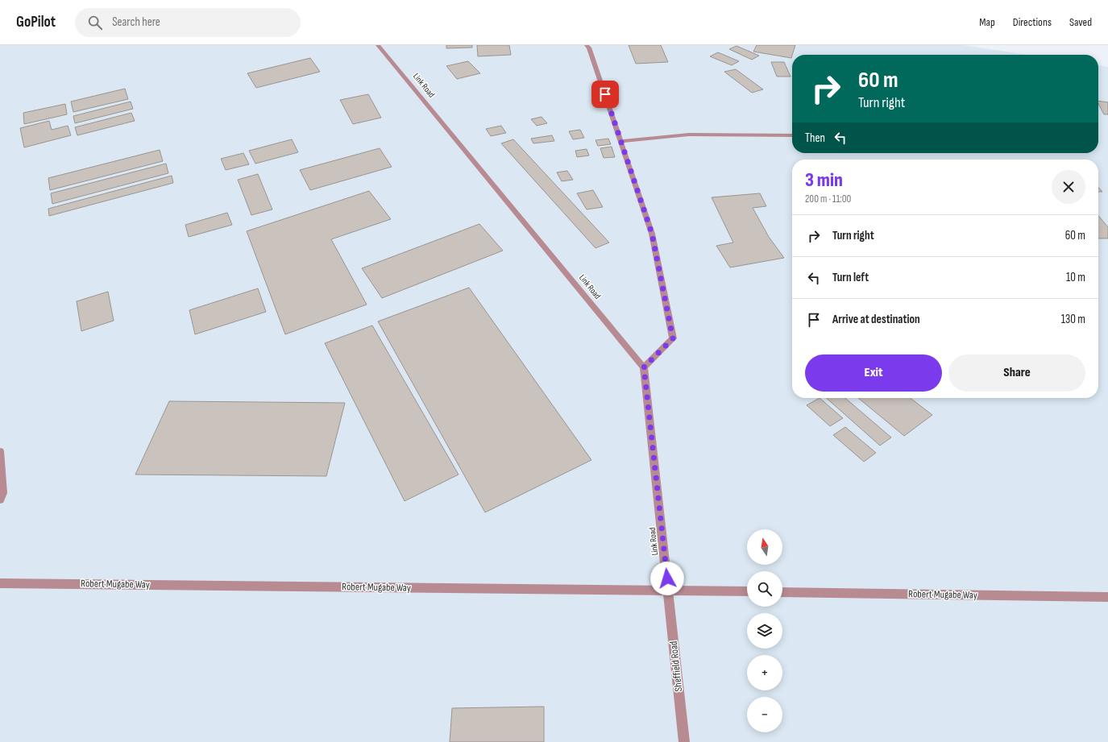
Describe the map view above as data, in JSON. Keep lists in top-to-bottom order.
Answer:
{
  "streets": {
    "street": ["Link Road", "Robert Mugabe Way", "Sheffield Road"]
  },
  "crossings": [
    ["Link Road", "Robert Mugabe Way"],
    ["Link Road", "Sheffield Road"],
    ["Robert Mugabe Way", "Sheffield Road"]
  ],
  "north": "top",
  "page": {
    "header": "GoPilot",
    "search": "Search here",
    "nav": ["Map", "Directions", "Saved"],
    "turn": ["60 m", "Turn right"],
    "then": "Then",
    "heading": ["3 min", "200 m · 11:00"],
    "list": [
      {
        "name": "Turn right",
        "value": "60 m"
      },
      {
        "name": "Turn left",
        "value": "10 m"
      },
      {
        "name": "Arrive at destination",
        "value": "130 m"
      }
    ],
    "buttons": ["Exit", "Share"],
    "map_buttons": ["+", "−"]
  }
}
